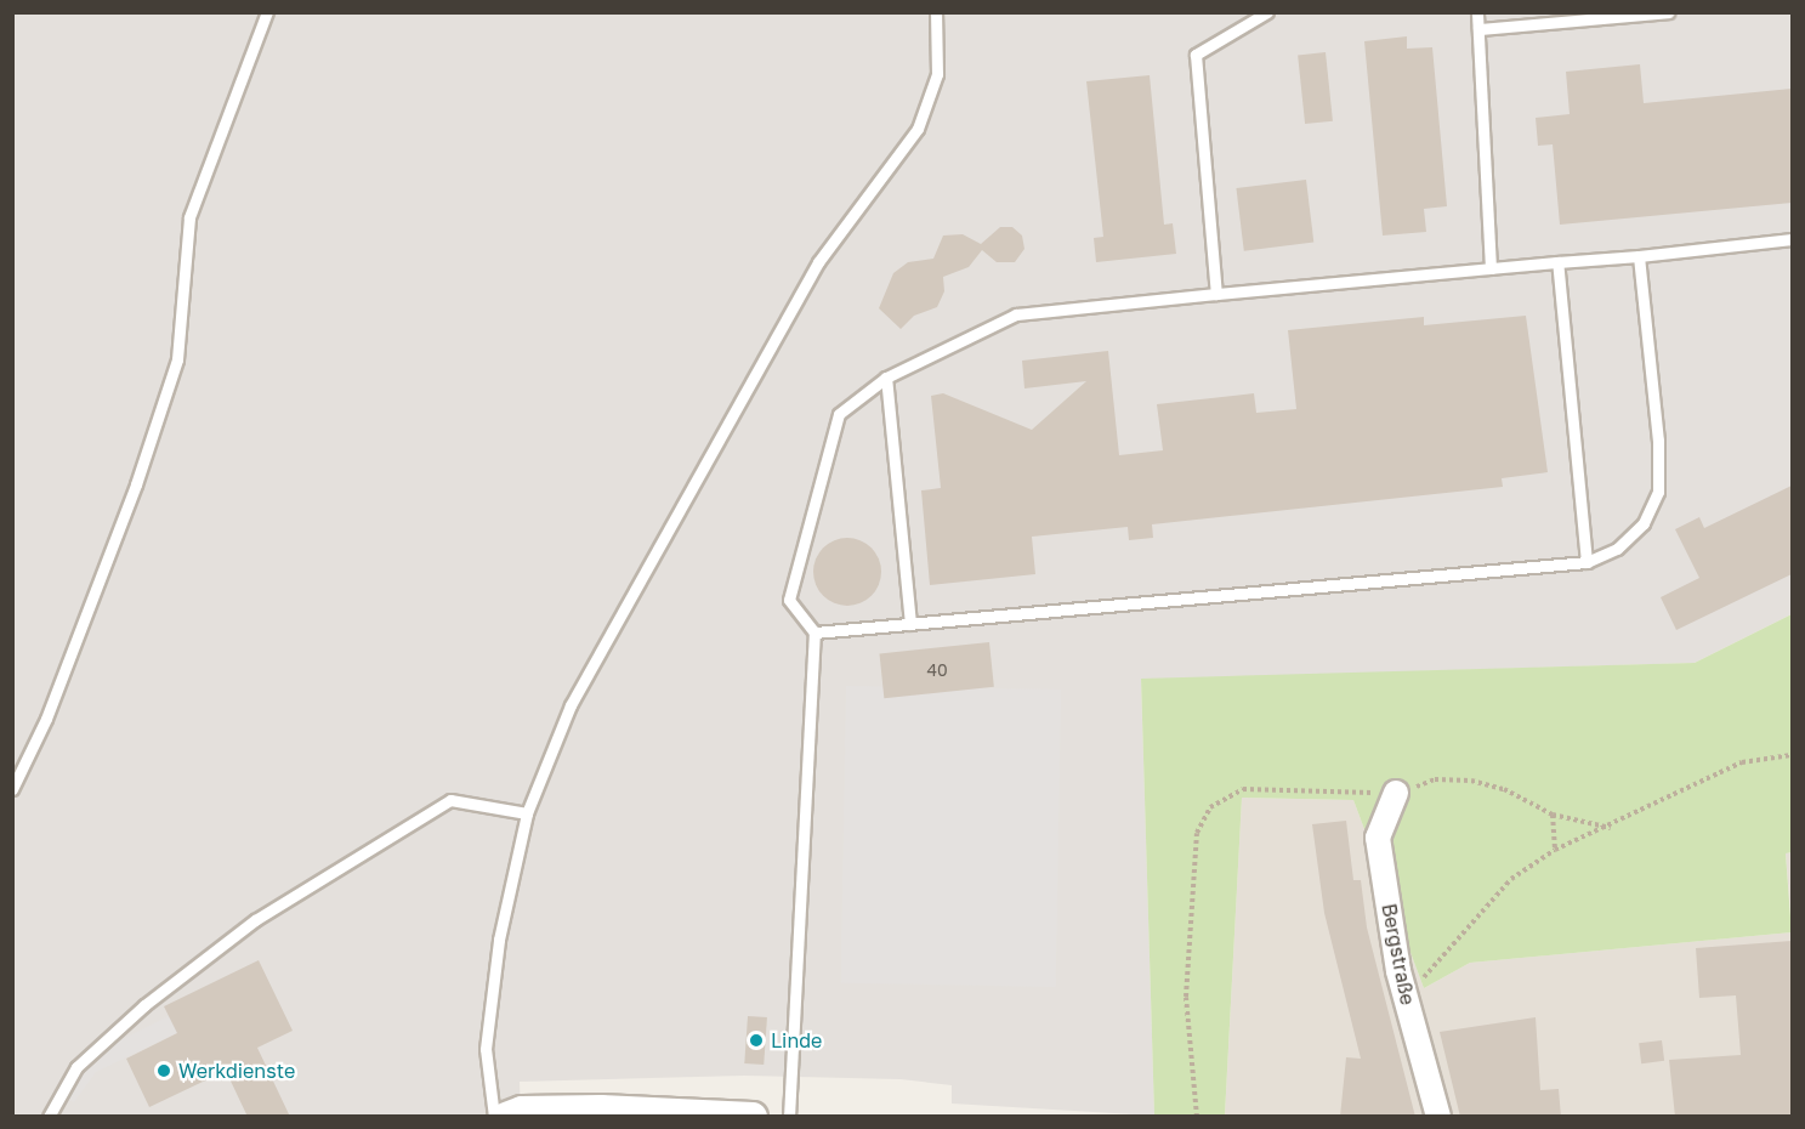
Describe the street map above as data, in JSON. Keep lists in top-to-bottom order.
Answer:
{
  "streets": {
    "street": ["Bergstraße"]
  },
  "places": ["Linde", "Werkdienste"],
  "house_numbers": ["40"]
}
